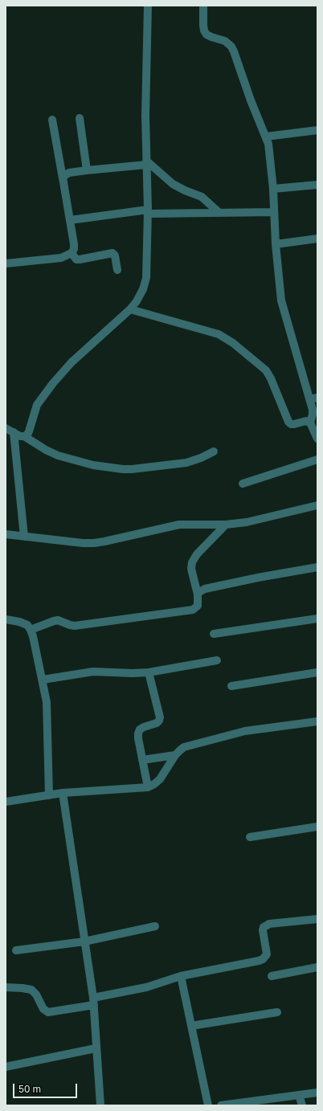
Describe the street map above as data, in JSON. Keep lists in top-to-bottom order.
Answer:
{
  "scale_bar": "50 m"
}
